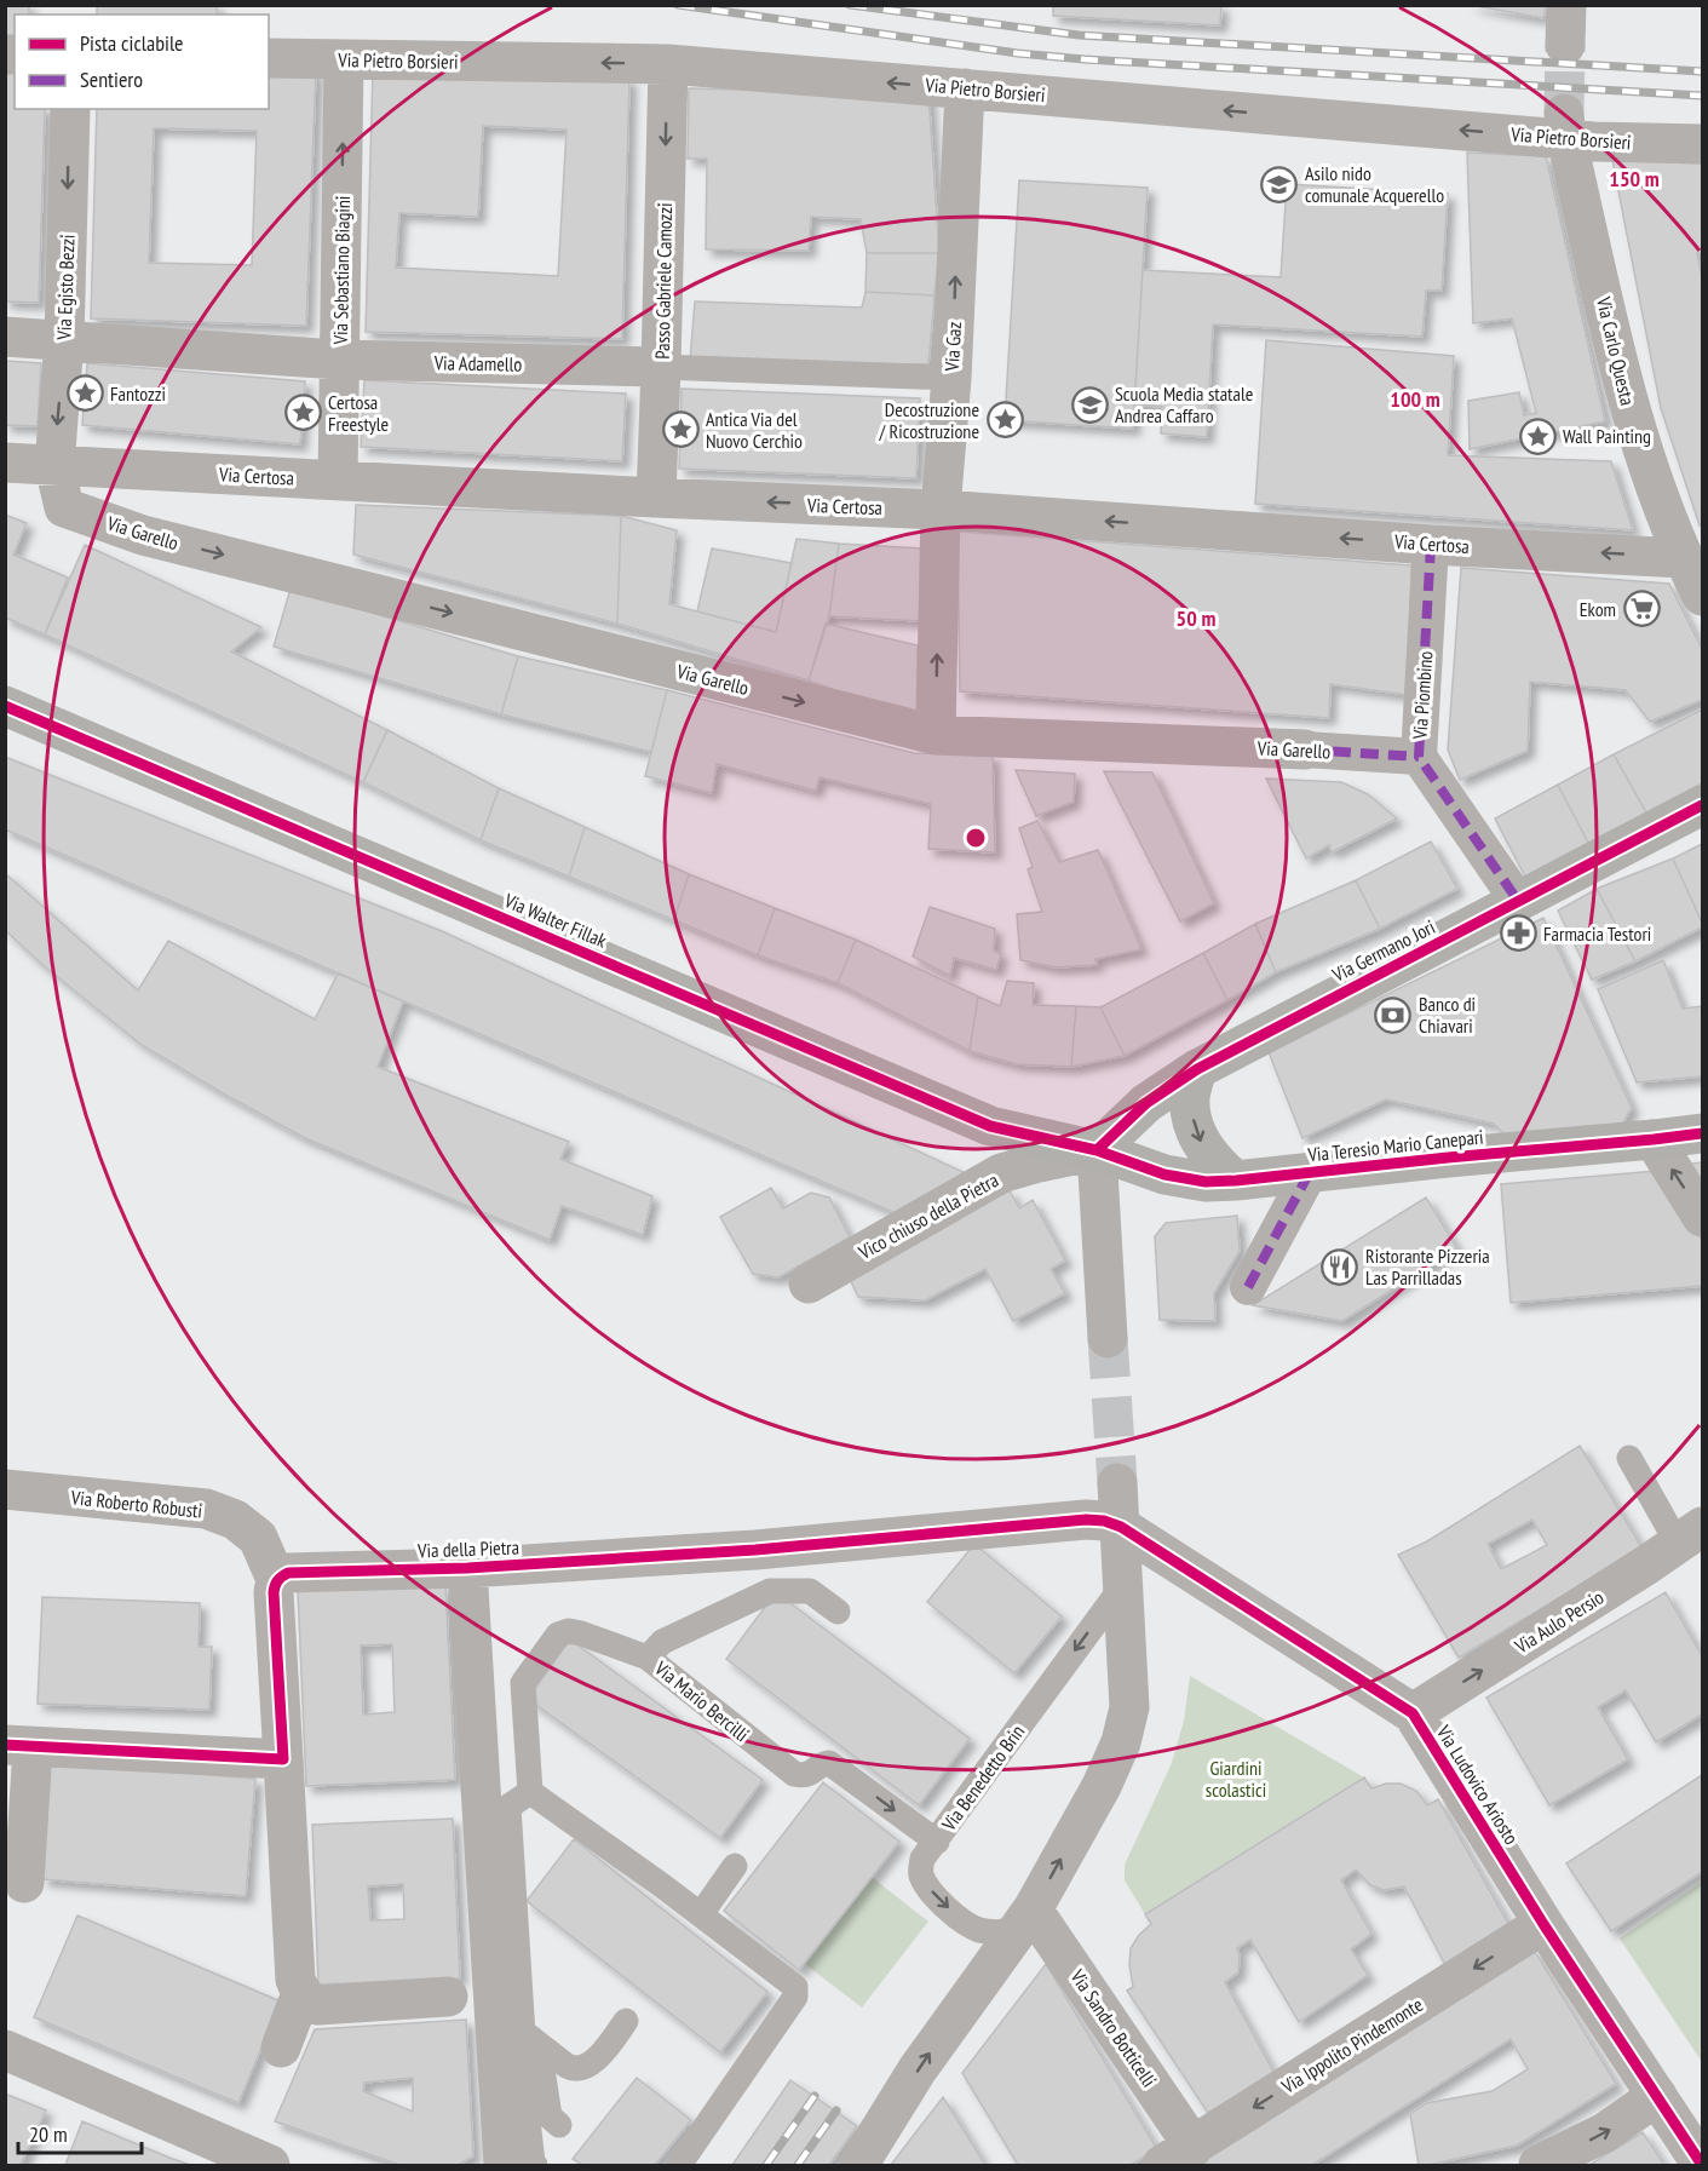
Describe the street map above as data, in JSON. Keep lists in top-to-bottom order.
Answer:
{
  "streets": {
    "main road": ["Via Walter Fillak", "Via Germano Jori", "Via Teresio Mario Canepari"],
    "street": [
      "Via Pietro Borsieri",
      "Via Sebastiano Biagini",
      "Passo Gabriele Camozzi",
      "Via Egisto Bezzi",
      "Via Gaz",
      "Via Carlo Questa",
      "Via Adamello",
      "Via Certosa",
      "Via Garello",
      "Via Piombino",
      "Vico chiuso della Pietra",
      "Via Roberto Robusti",
      "Via della Pietra",
      "Via Aulo Persio",
      "Via Ludovico Ariosto",
      "Via Sandro Botticelli",
      "Via Ippolito Pindemonte"
    ],
    "lane": ["Via Mario Bercilli", "Via Benedetto Brin"]
  },
  "crossings": [
    ["Via Pietro Borsieri", "Via Sebastiano Biagini"],
    ["Via Pietro Borsieri", "Passo Gabriele Camozzi"],
    ["Via Pietro Borsieri", "Via Gaz"],
    ["Via Pietro Borsieri", "Via Carlo Questa"],
    ["Via Sebastiano Biagini", "Via Adamello"],
    ["Via Sebastiano Biagini", "Via Certosa"],
    ["Passo Gabriele Camozzi", "Via Adamello"],
    ["Passo Gabriele Camozzi", "Via Certosa"],
    ["Via Egisto Bezzi", "Via Adamello"],
    ["Via Egisto Bezzi", "Via Certosa"],
    ["Via Egisto Bezzi", "Via Garello"],
    ["Via Gaz", "Via Adamello"],
    ["Via Gaz", "Via Certosa"],
    ["Via Gaz", "Via Garello"],
    ["Via Carlo Questa", "Via Certosa"],
    ["Via Certosa", "Via Garello"],
    ["Via Certosa", "Via Piombino"],
    ["Via Garello", "Via Piombino"],
    ["Via Piombino", "Via Germano Jori"],
    ["Via Walter Fillak", "Via Germano Jori"],
    ["Via Walter Fillak", "Via Teresio Mario Canepari"],
    ["Via Walter Fillak", "Vico chiuso della Pietra"],
    ["Via Germano Jori", "Via Teresio Mario Canepari"],
    ["Via Germano Jori", "Vico chiuso della Pietra"],
    ["Via Teresio Mario Canepari", "Vico chiuso della Pietra"],
    ["Via Roberto Robusti", "Via della Pietra"],
    ["Via della Pietra", "Via Ludovico Ariosto"],
    ["Via Aulo Persio", "Via Ludovico Ariosto"],
    ["Via Mario Bercilli", "Via Benedetto Brin"],
    ["Via Benedetto Brin", "Via Sandro Botticelli"],
    ["Via Ludovico Ariosto", "Via Ippolito Pindemonte"],
    ["Via Sandro Botticelli", "Via Ippolito Pindemonte"]
  ],
  "one_way": [
    "Via Pietro Borsieri",
    "Via Sebastiano Biagini",
    "Passo Gabriele Camozzi",
    "Via Egisto Bezzi",
    "Via Gaz",
    "Via Certosa",
    "Via Garello",
    "Via Aulo Persio"
  ],
  "parks": ["Giardini scolastici"],
  "places": {
    "school or university": ["Asilo nido comunale Acquerello", "Scuola Media statale Andrea Caffaro"],
    "place": [
      "Fantozzi",
      "Certosa Freestyle",
      "Decostruzione / Ricostruzione",
      "Antica Via del Nuovo Cerchio",
      "Wall Painting"
    ],
    "supermarket": ["Ekom"],
    "pharmacy": ["Farmacia Testori"],
    "bank": ["Banco di Chiavari"],
    "restaurant": ["Ristorante Pizzeria Las Parrilladas"]
  },
  "legend": ["Pista ciclabile", "Sentiero"],
  "scale_bar": "20 m",
  "rings": ["150 m", "100 m", "50 m"]
}
